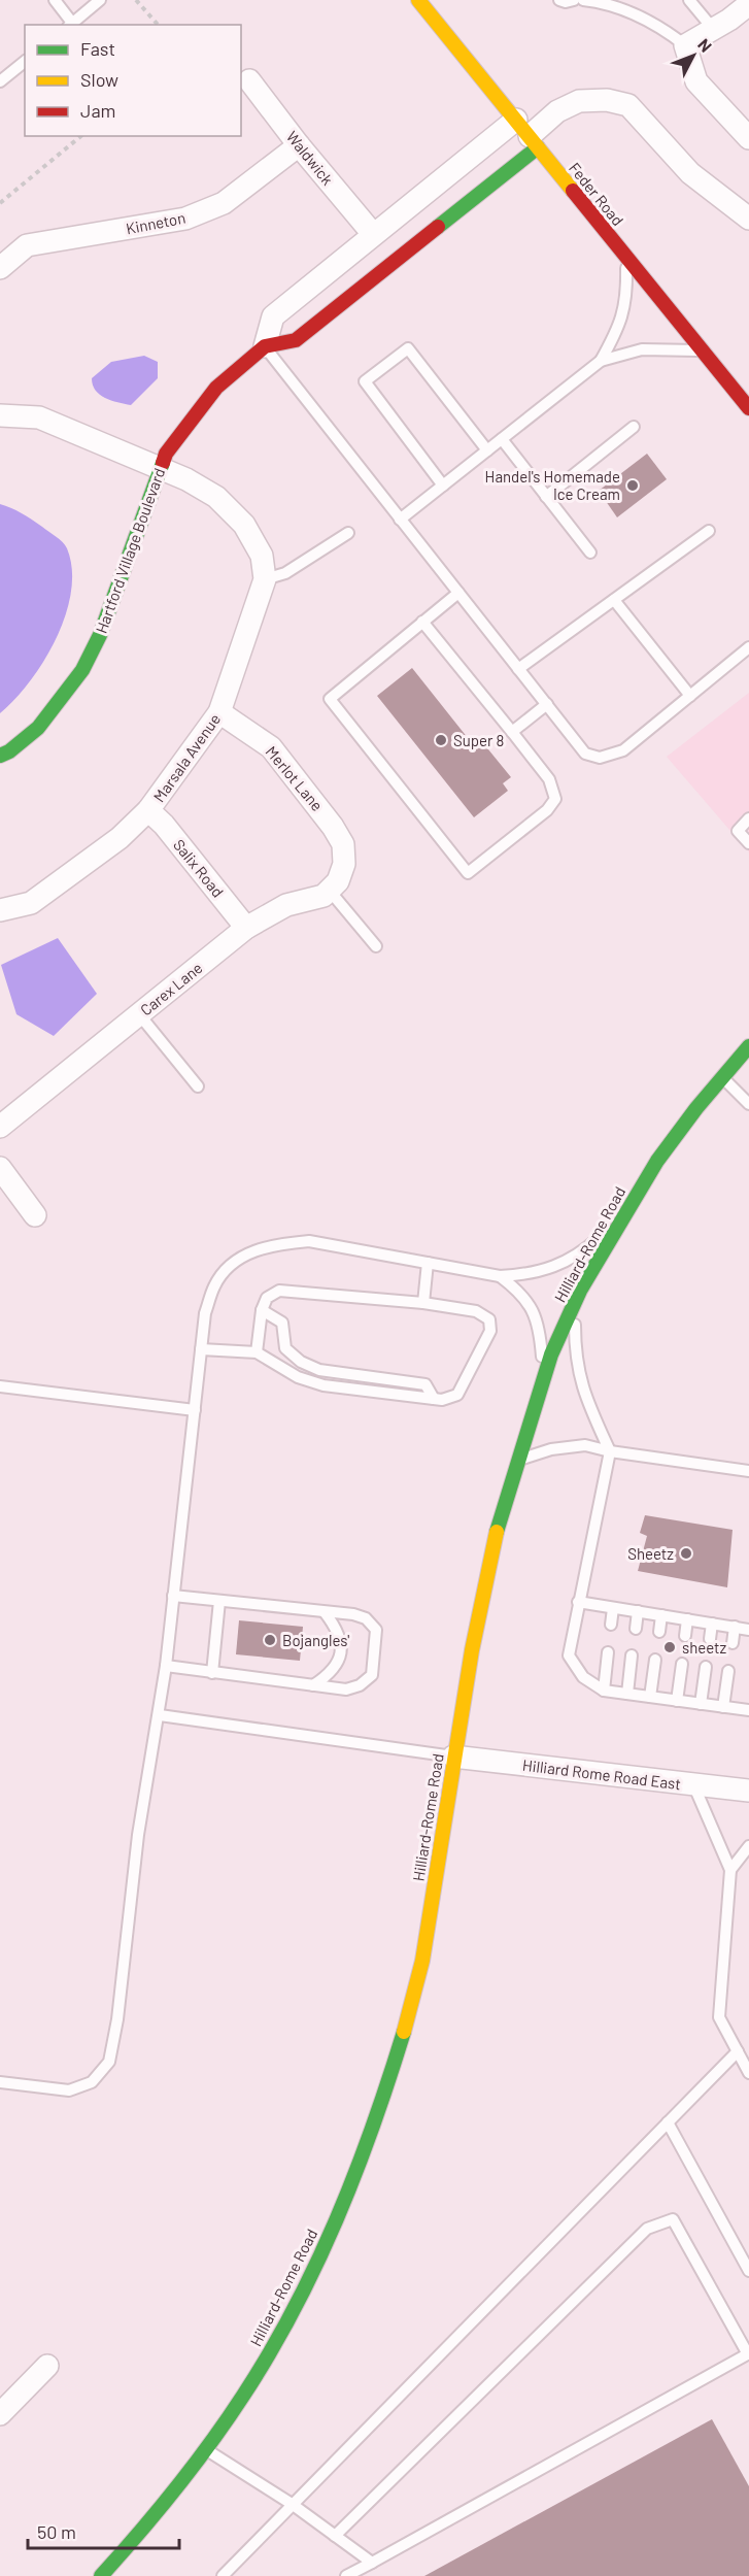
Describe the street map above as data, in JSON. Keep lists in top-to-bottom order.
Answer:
{
  "streets": {
    "main road": ["Feder Road", "Hartford Village Boulevard", "Hilliard-Rome Road"],
    "street": [
      "Waldwick",
      "Kinneton",
      "Marsala Avenue",
      "Merlot Lane",
      "Salix Road",
      "Carex Lane",
      "Hilliard Rome Road East"
    ]
  },
  "crossings": [
    ["Waldwick", "Kinneton"],
    ["Feder Road", "Hartford Village Boulevard"],
    ["Marsala Avenue", "Merlot Lane"],
    ["Marsala Avenue", "Salix Road"],
    ["Merlot Lane", "Carex Lane"],
    ["Salix Road", "Carex Lane"],
    ["Hilliard-Rome Road", "Hilliard Rome Road East"]
  ],
  "places": [
    "Handel's Homemade Ice Cream",
    "Super 8",
    "Sheetz",
    "Bojangles'",
    "sheetz"
  ],
  "legend": ["Fast", "Slow", "Jam"],
  "scale_bar": "50 m",
  "north": "top right"
}
